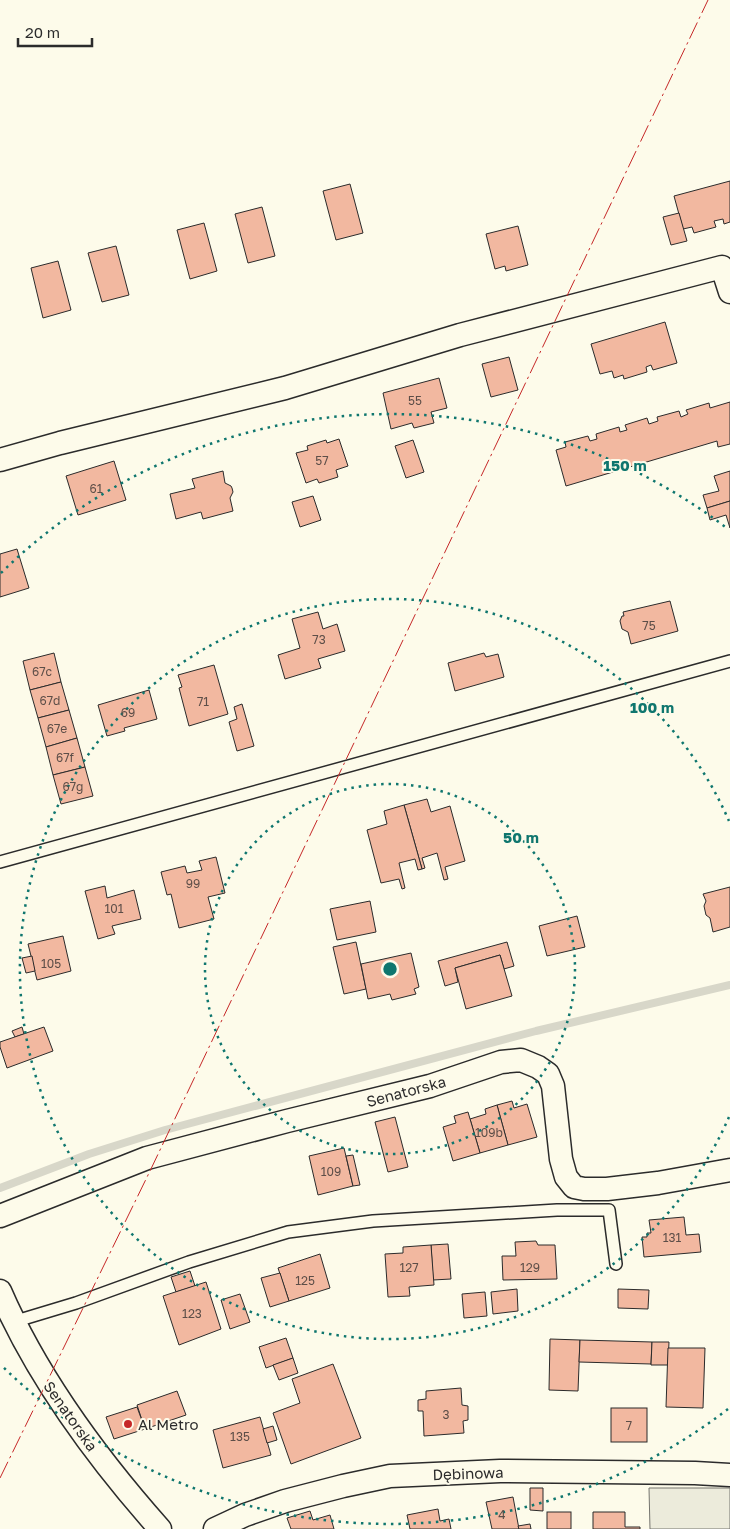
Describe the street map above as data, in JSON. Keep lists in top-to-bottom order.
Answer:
{
  "streets": {
    "street": ["Senatorska", "Dębinowa"]
  },
  "places": ["Al Metro"],
  "house_numbers": [
    "55",
    "57",
    "61",
    "75",
    "73",
    "67c",
    "67d",
    "71",
    "69",
    "67e",
    "67f",
    "67g",
    "99",
    "101",
    "105",
    "109b",
    "109",
    "131",
    "127",
    "129",
    "125",
    "123",
    "3",
    "7",
    "135",
    "4"
  ],
  "scale_bar": "20 m",
  "rings": ["150 m", "100 m", "50 m"]
}
